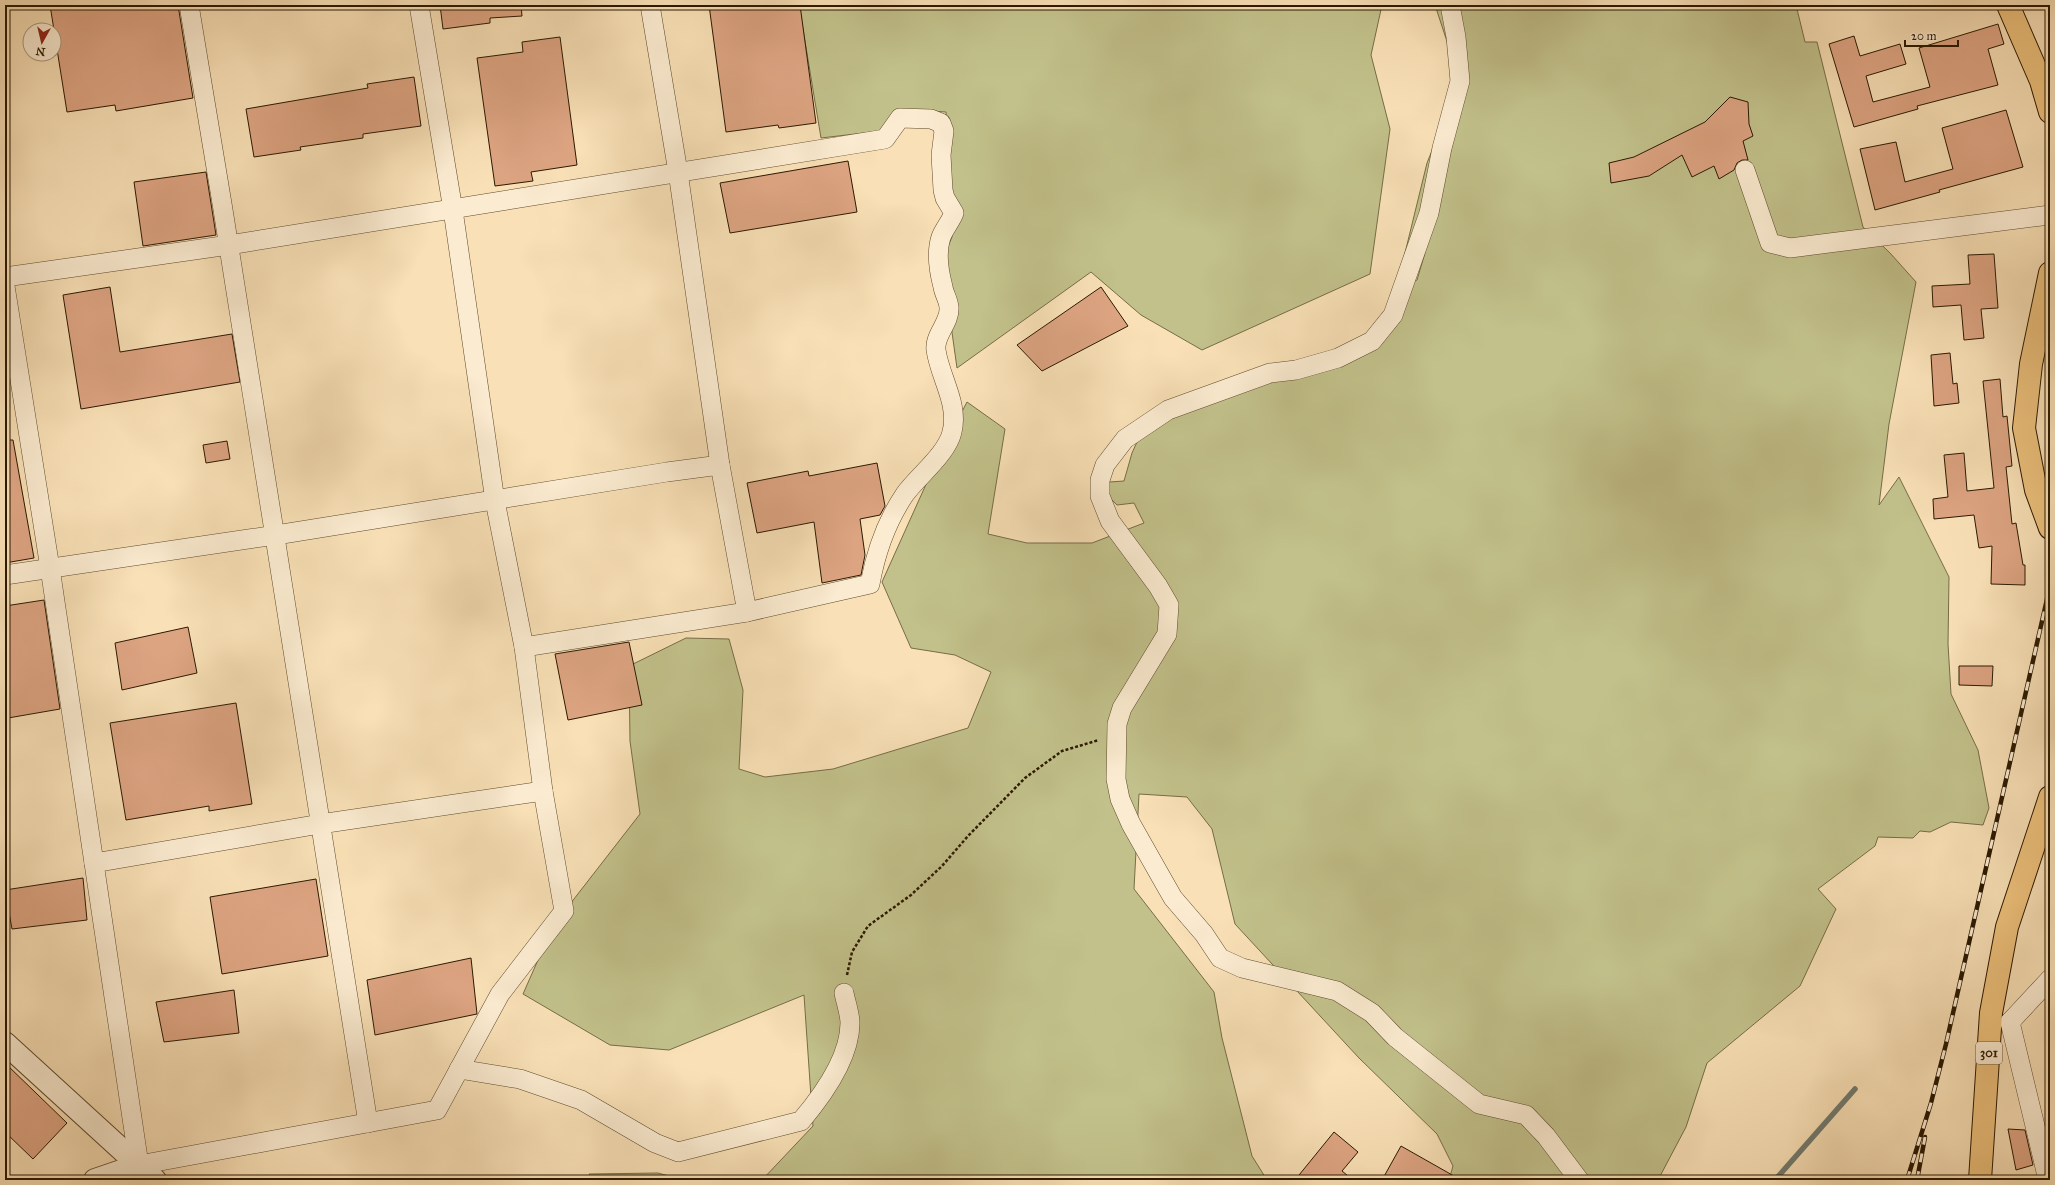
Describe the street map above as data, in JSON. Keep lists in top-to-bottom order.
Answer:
{
  "streets": {
    "highway": ["301"]
  },
  "scale_bar": "20 m",
  "north": "bottom"
}
